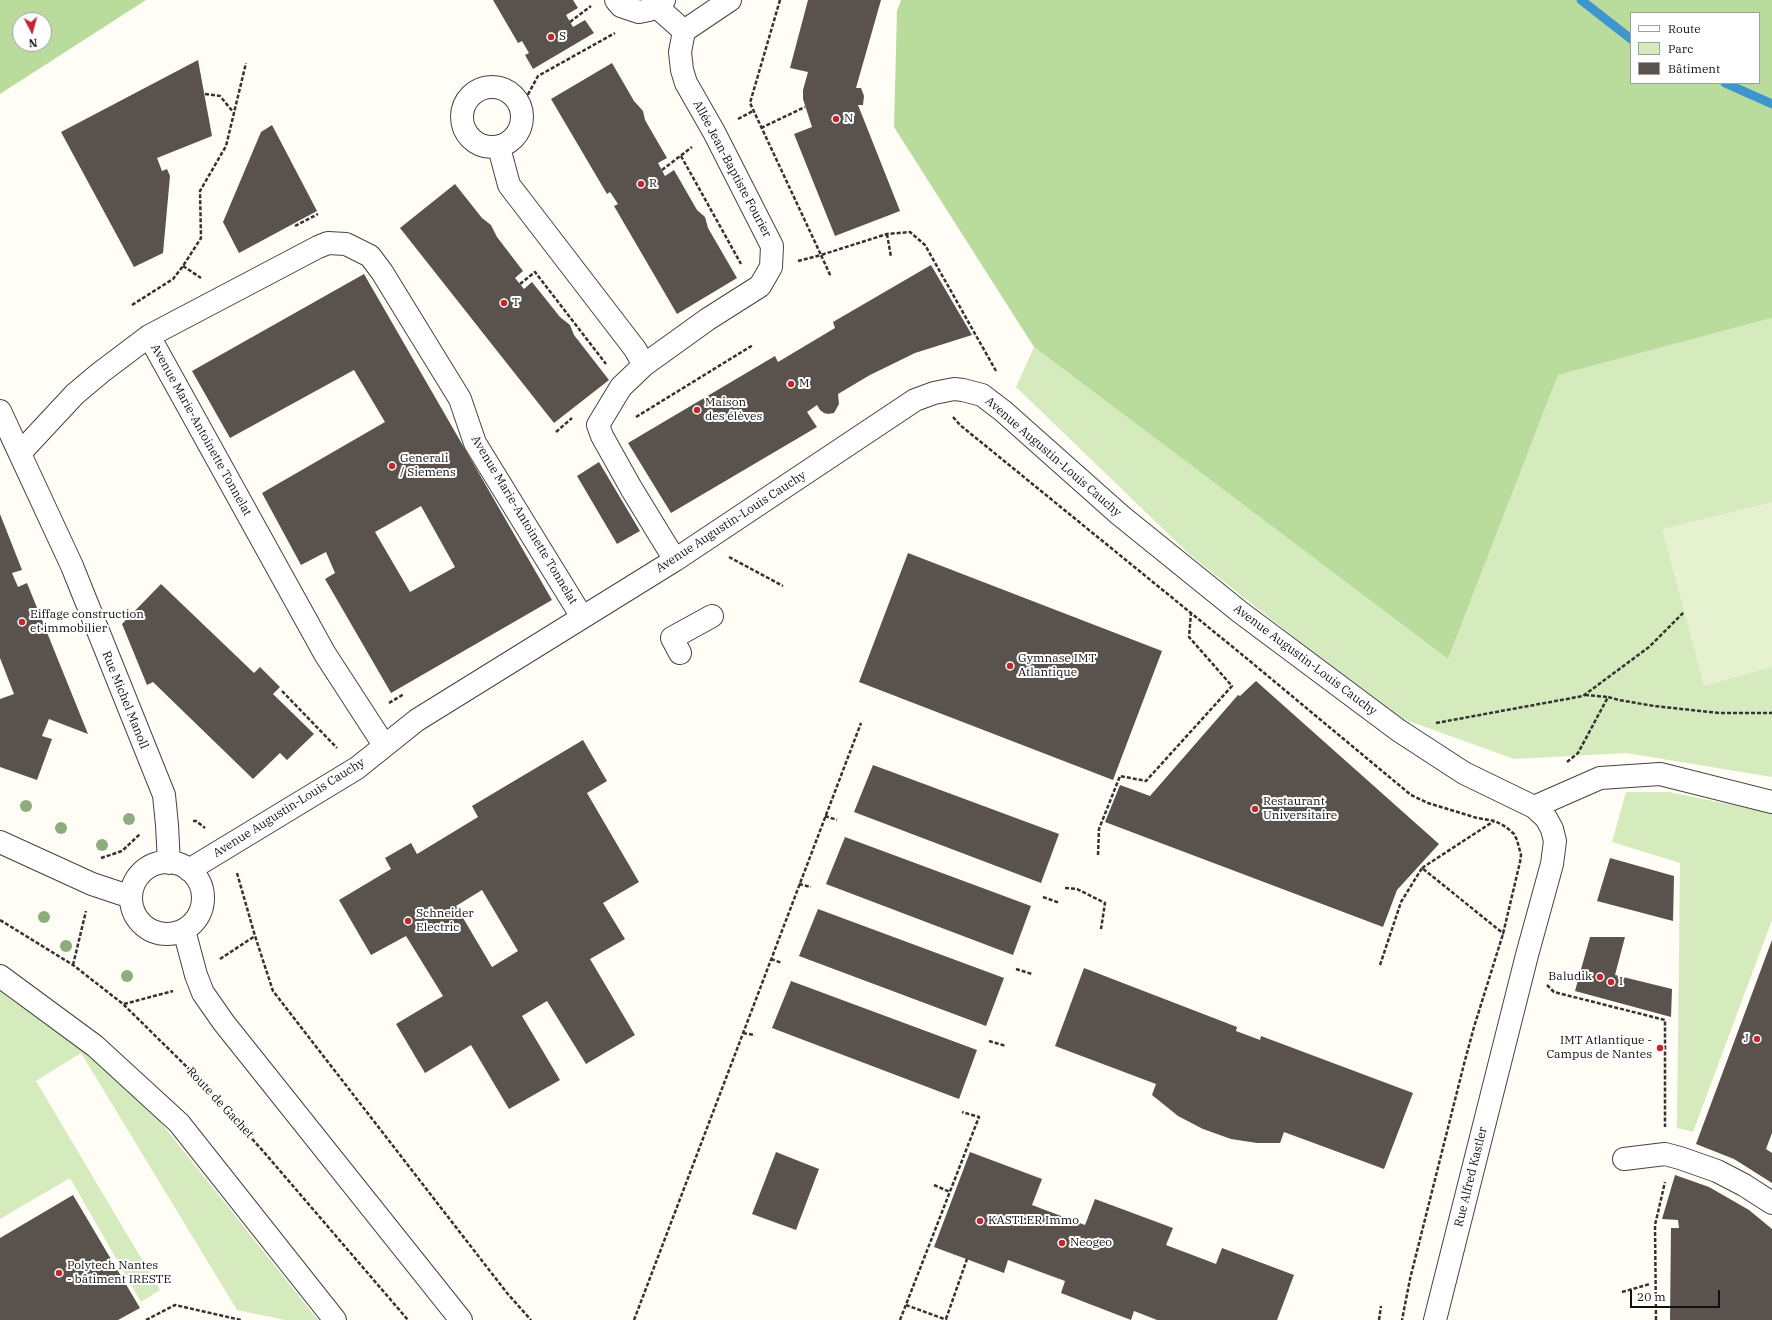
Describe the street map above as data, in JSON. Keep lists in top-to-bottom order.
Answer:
{
  "streets": {
    "street": [
      "Allée Jean-Baptiste Fourier",
      "Avenue Marie-Antoinette Tonnelat",
      "Avenue Augustin-Louis Cauchy",
      "Rue Michel Manoll",
      "Rue Alfred Kastler"
    ],
    "path": ["Route de Gachet"]
  },
  "crossings": [
    ["Allée Jean-Baptiste Fourier", "Avenue Augustin-Louis Cauchy"],
    ["Avenue Marie-Antoinette Tonnelat", "Avenue Augustin-Louis Cauchy"],
    ["Avenue Augustin-Louis Cauchy", "Rue Michel Manoll"],
    ["Avenue Augustin-Louis Cauchy", "Rue Alfred Kastler"]
  ],
  "places": [
    "S",
    "N",
    "R",
    "T",
    "M",
    "Maison des élèves",
    "Generali / Siemens",
    "Eiffage construction et immobilier",
    "Gymnase IMT Atlantique",
    "Restaurant Universitaire",
    "Schneider Electric",
    "Baludik",
    "I",
    "J",
    "IMT Atlantique - Campus de Nantes",
    "KASTLER Immo",
    "Neogeo",
    "Polytech Nantes - bâtiment IRESTE"
  ],
  "legend": ["Route", "Parc", "Bâtiment"],
  "scale_bar": "20 m",
  "north": "bottom"
}
